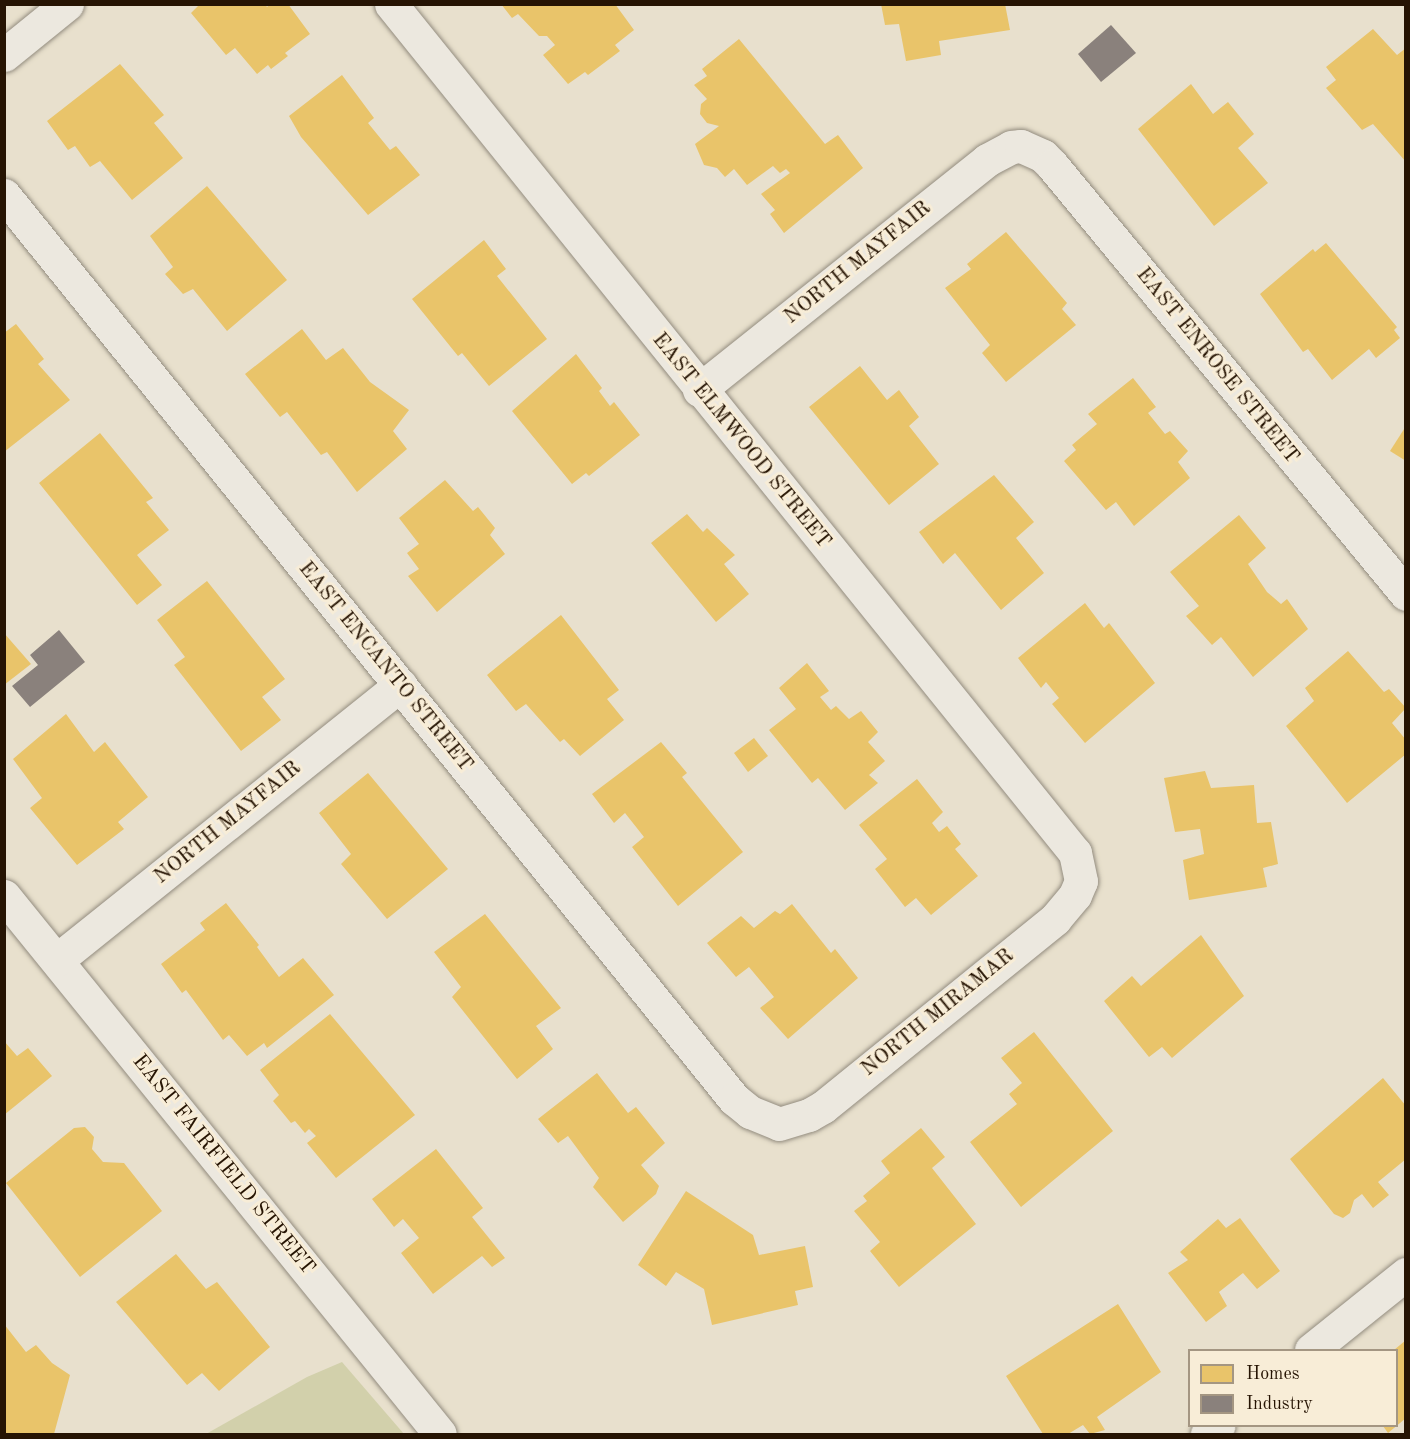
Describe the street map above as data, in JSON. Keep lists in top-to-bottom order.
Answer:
{
  "streets": {
    "street": [
      "NORTH MAYFAIR",
      "EAST ENROSE STREET",
      "EAST ELMWOOD STREET",
      "EAST ENCANTO STREET",
      "NORTH MIRAMAR",
      "EAST FAIRFIELD STREET"
    ]
  },
  "crossings": [
    ["NORTH MAYFAIR", "EAST ENROSE STREET"],
    ["NORTH MAYFAIR", "EAST ELMWOOD STREET"],
    ["NORTH MAYFAIR", "EAST ENCANTO STREET"],
    ["NORTH MAYFAIR", "EAST FAIRFIELD STREET"],
    ["EAST ELMWOOD STREET", "NORTH MIRAMAR"],
    ["EAST ENCANTO STREET", "NORTH MIRAMAR"]
  ],
  "legend": ["Homes", "Industry"]
}
